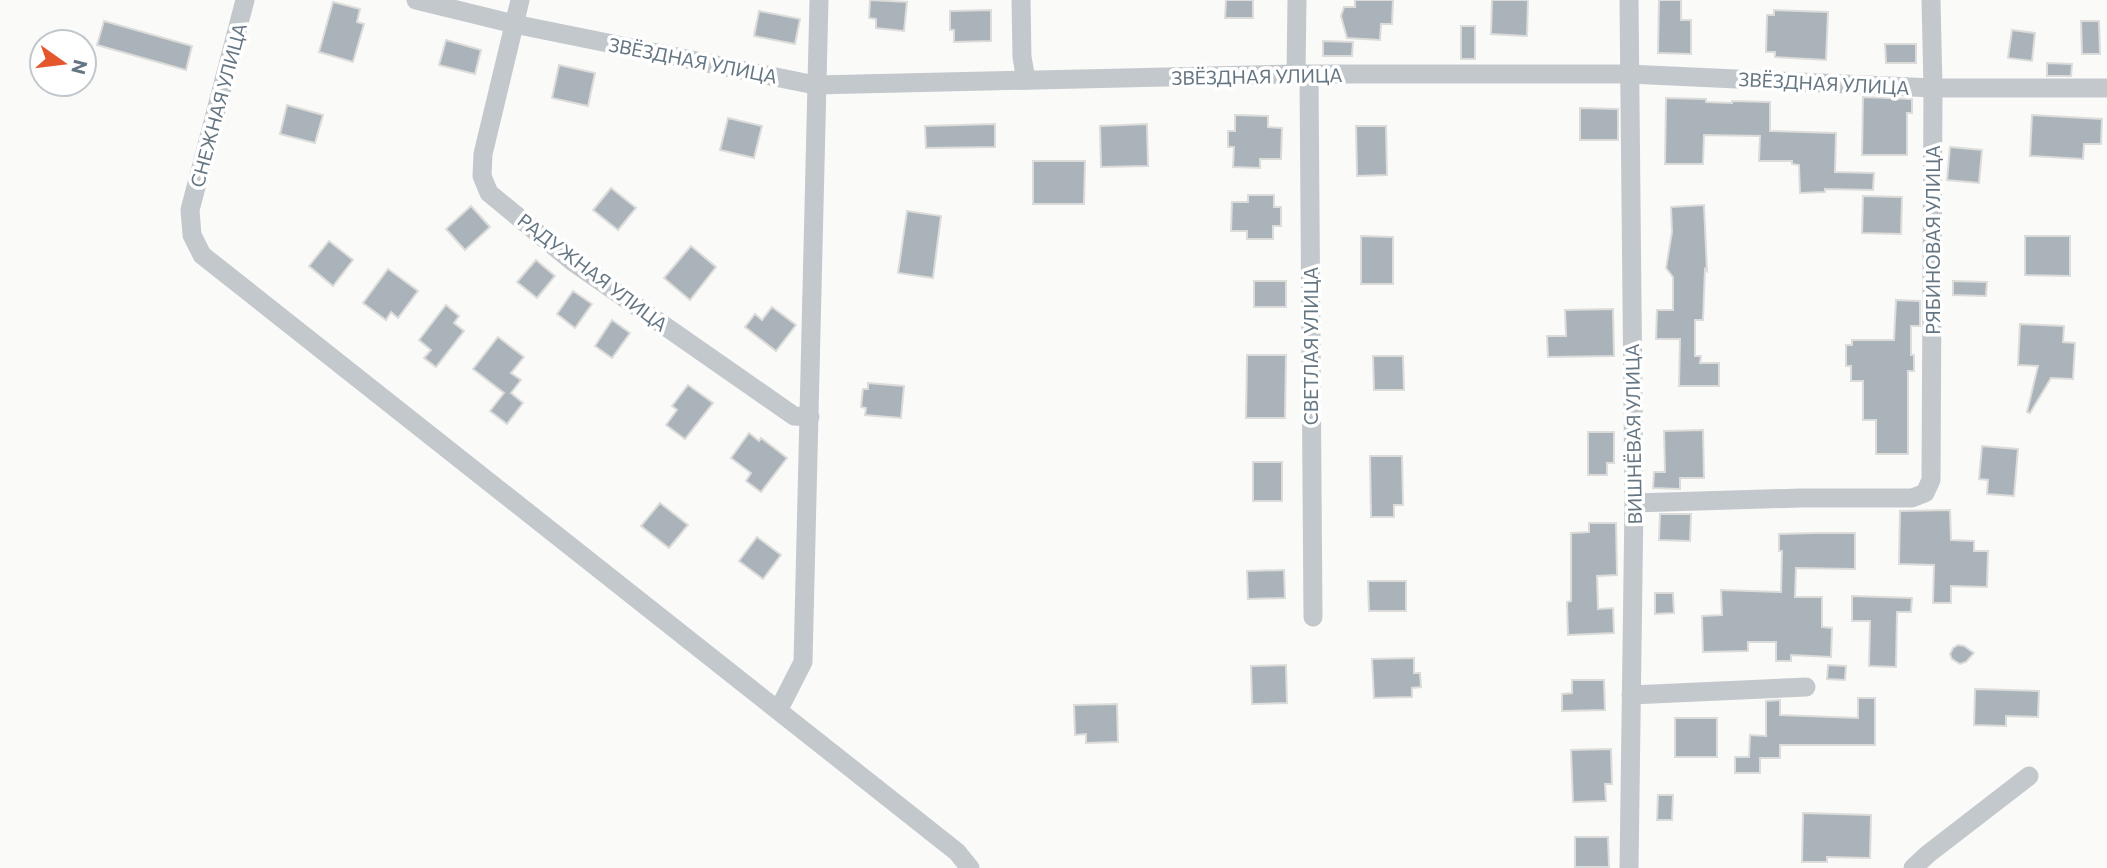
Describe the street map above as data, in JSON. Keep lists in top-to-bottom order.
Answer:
{
  "streets": {
    "street": [
      "ЗВЁЗДНАЯ УЛИЦА",
      "СНЕЖНАЯ УЛИЦА",
      "РЯБИНОВАЯ УЛИЦА",
      "РАДУЖНАЯ УЛИЦА",
      "СВЕТЛАЯ УЛИЦА",
      "ВИШНЁВАЯ УЛИЦА"
    ]
  },
  "crossings": [
    ["ЗВЁЗДНАЯ УЛИЦА", "РЯБИНОВАЯ УЛИЦА"],
    ["ЗВЁЗДНАЯ УЛИЦА", "РАДУЖНАЯ УЛИЦА"],
    ["ЗВЁЗДНАЯ УЛИЦА", "СВЕТЛАЯ УЛИЦА"],
    ["ЗВЁЗДНАЯ УЛИЦА", "ВИШНЁВАЯ УЛИЦА"],
    ["РЯБИНОВАЯ УЛИЦА", "ВИШНЁВАЯ УЛИЦА"]
  ],
  "north": "right"
}
